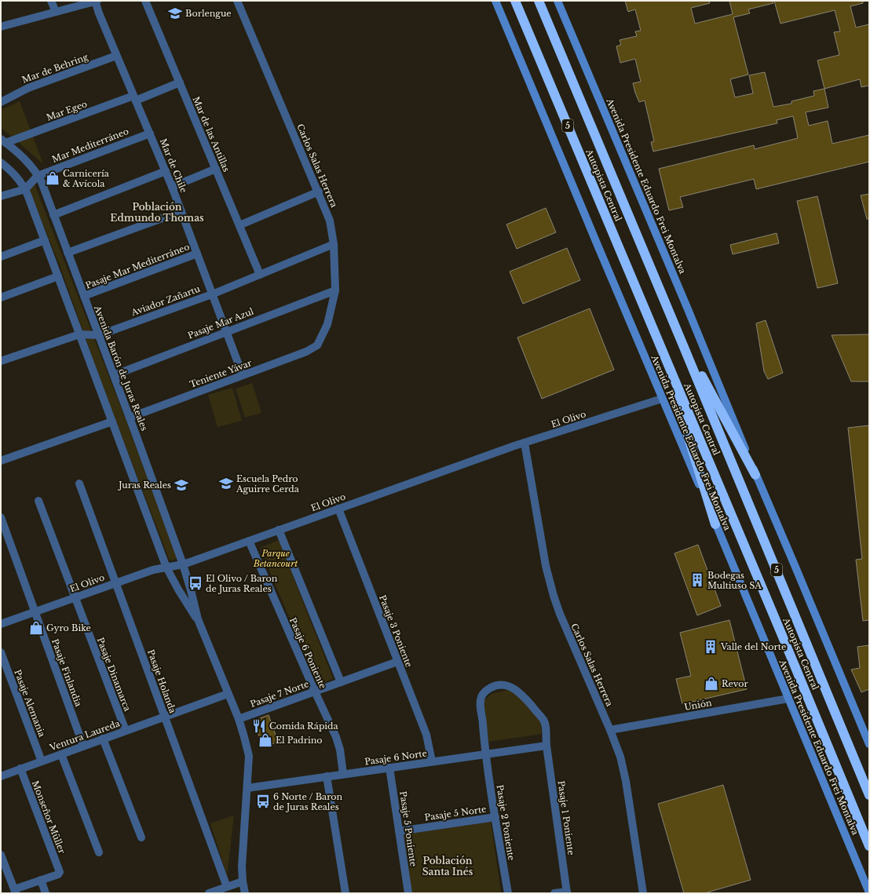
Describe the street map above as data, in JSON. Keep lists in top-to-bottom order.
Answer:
{
  "streets": {
    "highway": ["5", "Autopista Central"],
    "main road": ["Avenida Presidente Eduardo Frei Montalva"],
    "street": [
      "Mar de Behring",
      "Mar Egeo",
      "Mar de las Antillas",
      "Mar Mediterráneo",
      "Mar de Chile",
      "Carlos Salas Herrera",
      "Pasaje Mar Mediterráneo",
      "Aviador Zañartu",
      "Pasaje Mar Azul",
      "Avenida Barón de Juras Reales",
      "Teniente Yávar",
      "El Olivo",
      "Pasaje 3 Poniente",
      "Pasaje 6 Poniente",
      "Pasaje Finlandia",
      "Pasaje Dinamarca",
      "Pasaje Holanda",
      "Pasaje 7 Norte",
      "Pasaje Alemania",
      "Unión",
      "Ventura Laureda",
      "Pasaje 6 Norte",
      "Pasaje 5 Norte",
      "Monseñor Müller",
      "Pasaje 1 Poniente",
      "Pasaje 2 Poniente",
      "Pasaje 5 Poniente"
    ]
  },
  "crossings": [
    ["Mar de Behring", "Mar de Chile"],
    ["Mar Egeo", "Mar de las Antillas"],
    ["Mar Egeo", "Mar de Chile"],
    ["Mar Egeo", "Avenida Barón de Juras Reales"],
    ["Mar de las Antillas", "Aviador Zañartu"],
    ["Mar Mediterráneo", "Mar de Chile"],
    ["Mar Mediterráneo", "Avenida Barón de Juras Reales"],
    ["Mar de Chile", "Pasaje Mar Mediterráneo"],
    ["Mar de Chile", "Aviador Zañartu"],
    ["Mar de Chile", "Pasaje Mar Azul"],
    ["Mar de Chile", "Teniente Yávar"],
    ["Carlos Salas Herrera", "Aviador Zañartu"],
    ["Carlos Salas Herrera", "Pasaje Mar Azul"],
    ["Carlos Salas Herrera", "Teniente Yávar"],
    ["Carlos Salas Herrera", "El Olivo"],
    ["Carlos Salas Herrera", "Unión"],
    ["Avenida Presidente Eduardo Frei Montalva", "El Olivo"],
    ["Avenida Presidente Eduardo Frei Montalva", "Unión"],
    ["Pasaje Mar Mediterráneo", "Avenida Barón de Juras Reales"],
    ["Aviador Zañartu", "Avenida Barón de Juras Reales"],
    ["Pasaje Mar Azul", "Avenida Barón de Juras Reales"],
    ["Avenida Barón de Juras Reales", "Teniente Yávar"],
    ["Avenida Barón de Juras Reales", "El Olivo"],
    ["Avenida Barón de Juras Reales", "Pasaje 7 Norte"],
    ["Avenida Barón de Juras Reales", "Ventura Laureda"],
    ["Avenida Barón de Juras Reales", "Pasaje 6 Norte"],
    ["El Olivo", "Pasaje 3 Poniente"],
    ["El Olivo", "Pasaje 6 Poniente"],
    ["El Olivo", "Pasaje Finlandia"],
    ["El Olivo", "Pasaje Dinamarca"],
    ["El Olivo", "Pasaje Holanda"],
    ["Pasaje 3 Poniente", "Pasaje 7 Norte"],
    ["Pasaje 3 Poniente", "Pasaje 6 Norte"],
    ["Pasaje 6 Poniente", "Pasaje 7 Norte"],
    ["Pasaje 6 Poniente", "Pasaje 6 Norte"],
    ["Pasaje Finlandia", "Ventura Laureda"],
    ["Pasaje Dinamarca", "Ventura Laureda"],
    ["Pasaje Holanda", "Ventura Laureda"],
    ["Pasaje Alemania", "Ventura Laureda"],
    ["Ventura Laureda", "Monseñor Müller"],
    ["Pasaje 6 Norte", "Pasaje 1 Poniente"],
    ["Pasaje 6 Norte", "Pasaje 2 Poniente"],
    ["Pasaje 6 Norte", "Pasaje 5 Poniente"],
    ["Pasaje 5 Norte", "Pasaje 2 Poniente"],
    ["Pasaje 5 Norte", "Pasaje 5 Poniente"],
    ["Pasaje 1 Poniente", "Pasaje 2 Poniente"]
  ],
  "districts": ["Población Edmundo Thomas", "Población Santa Inés"],
  "parks": ["Parque Betancourt"],
  "places": {
    "school or university": ["Borlengue", "Escuela Pedro Aguirre Cerda", "Juras Reales"],
    "shop": [
      "Carnicería & Avícola",
      "Gyro Bike",
      "Revor",
      "El Padrino"
    ],
    "building": ["Bodegas Multiuso SA", "Valle del Norte"],
    "bus stop": ["El Olivo / Baron de Juras Reales", "6 Norte / Baron de Juras Reales"],
    "restaurant": ["Comida Rápida"]
  }
}
